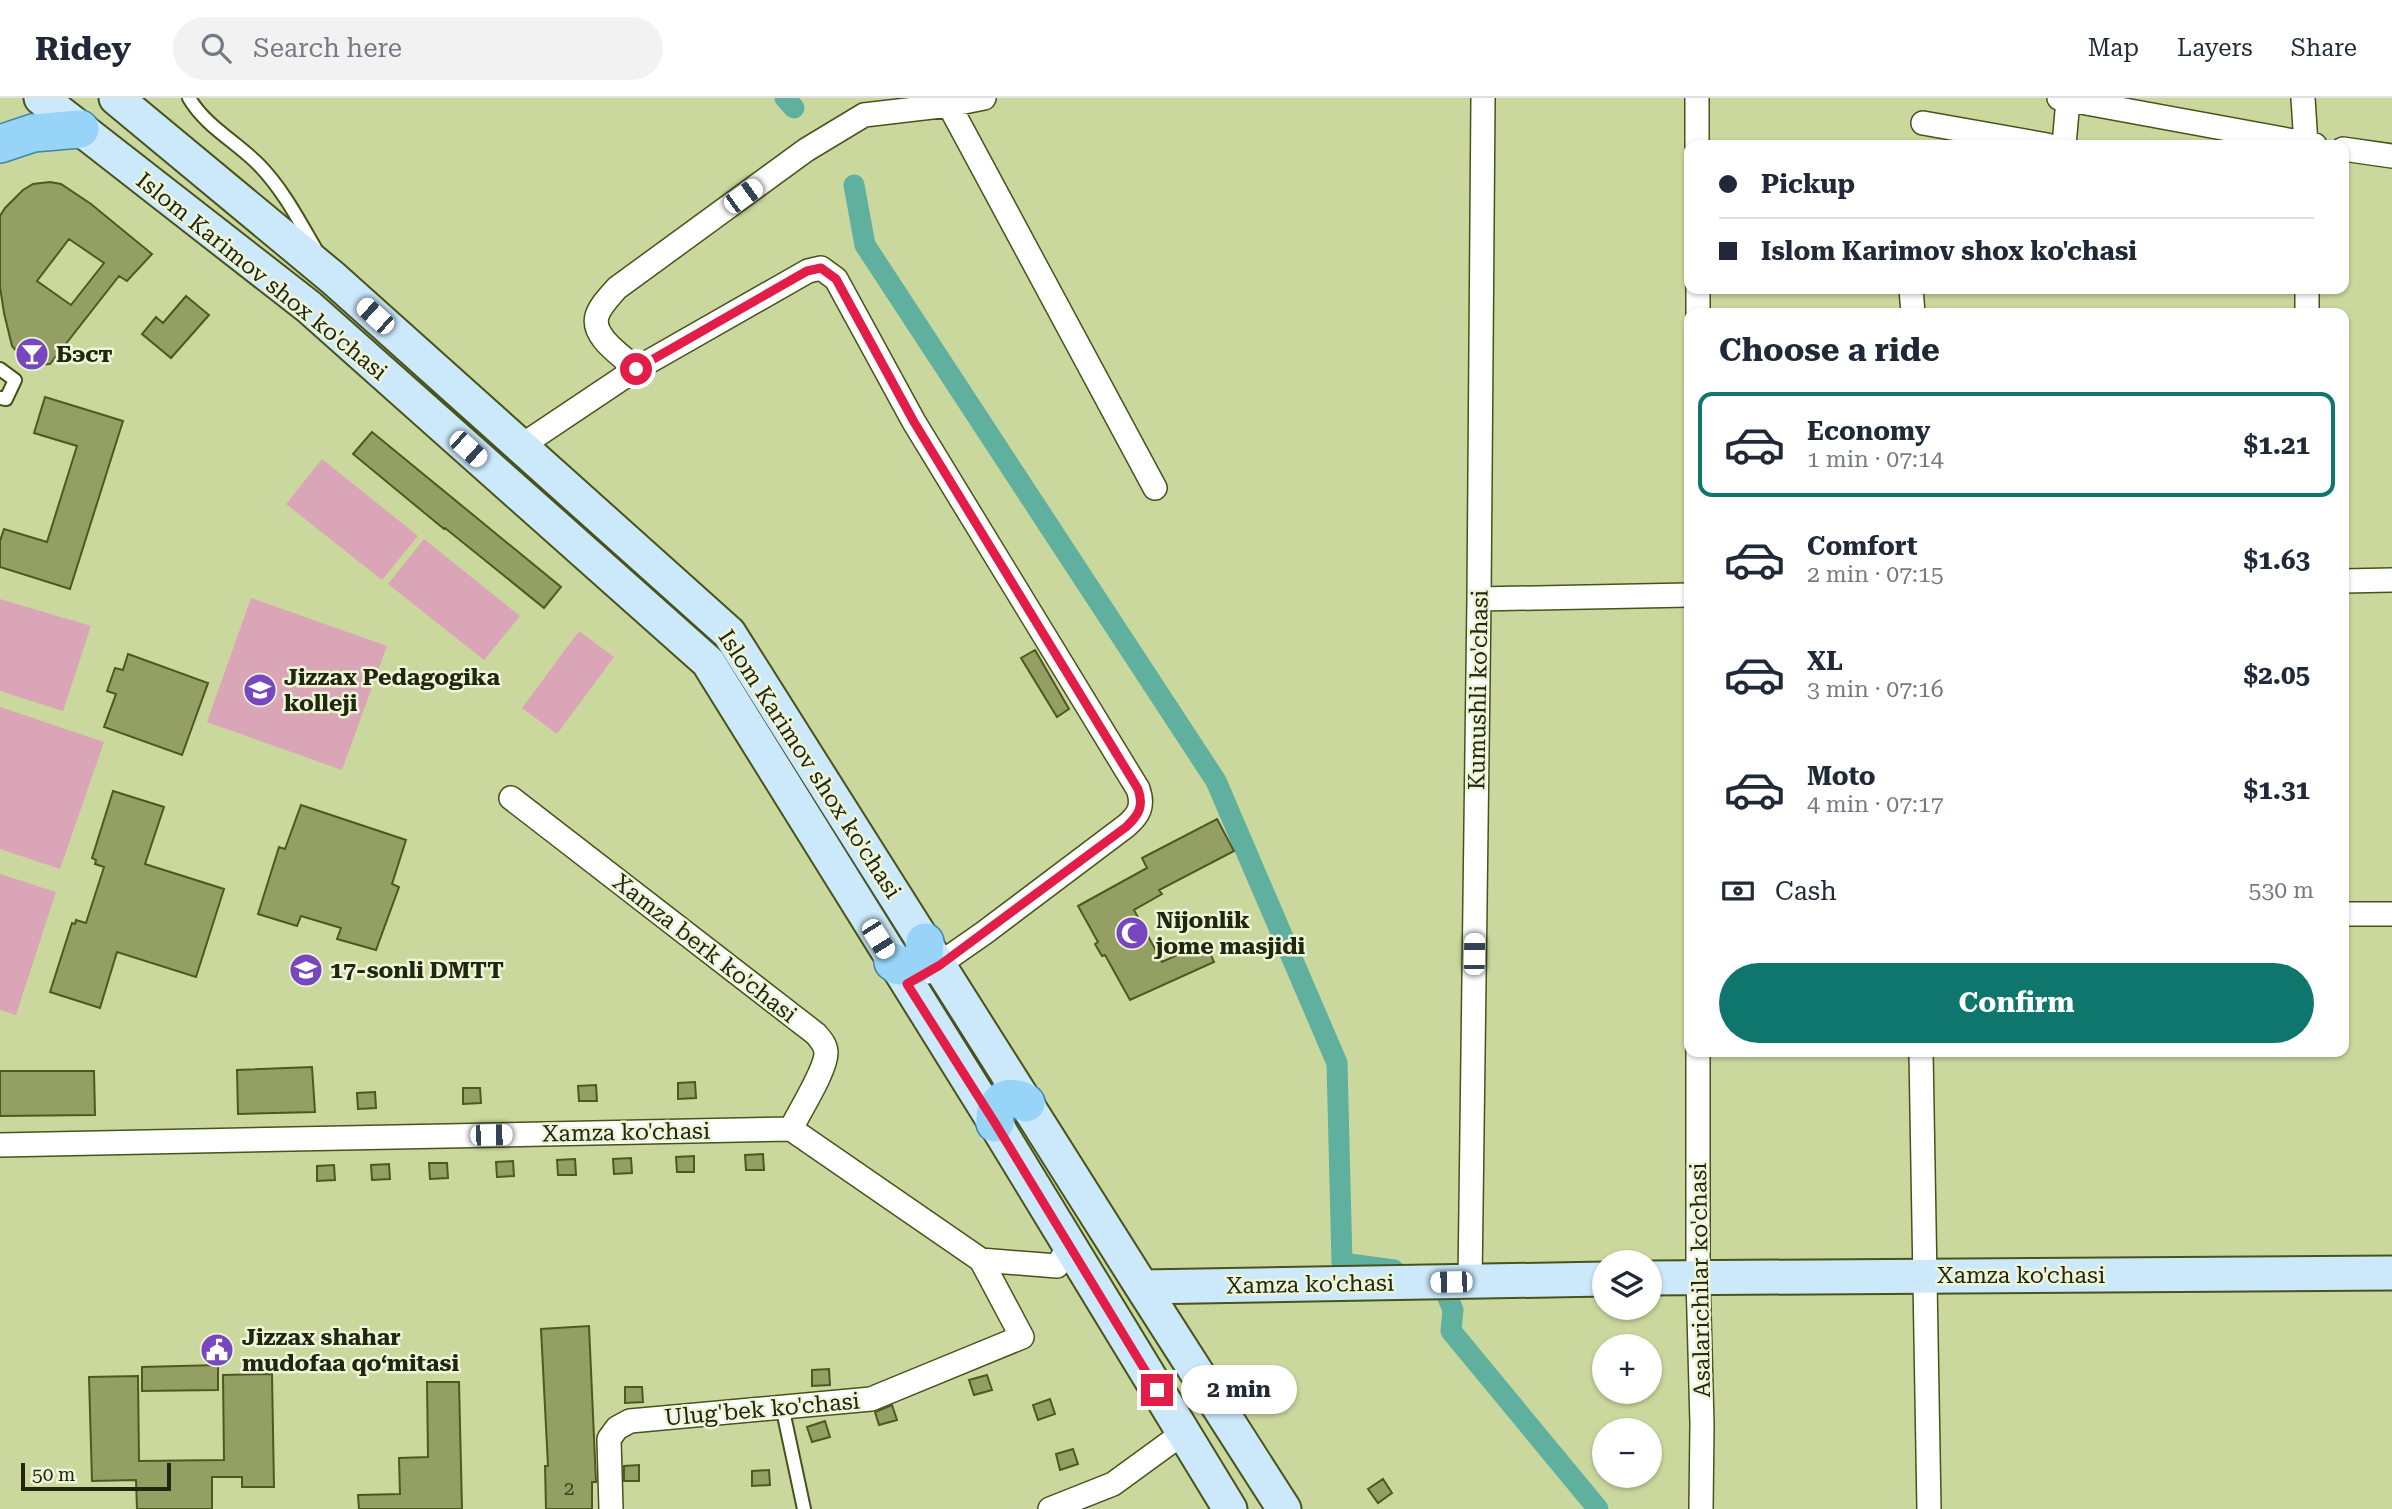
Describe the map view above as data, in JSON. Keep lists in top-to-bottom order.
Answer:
{
  "streets": {
    "main road": ["Islom Karimov shox ko'chasi", "Xamza ko'chasi"],
    "street": [
      "Kumushli ko'chasi",
      "Xamza berk ko'chasi",
      "Asalarichilar ko'chasi",
      "Ulug'bek ko'chasi"
    ]
  },
  "crossings": [
    ["Islom Karimov shox ko'chasi", "Xamza ko'chasi"],
    ["Kumushli ko'chasi", "Xamza ko'chasi"],
    ["Xamza berk ko'chasi", "Xamza ko'chasi"],
    ["Xamza ko'chasi", "Asalarichilar ko'chasi"]
  ],
  "places": {
    "bar": ["Бэст"],
    "school or university": ["Jizzax Pedagogika kolleji", "17-sonli DMTT"],
    "mosque": ["Nijonlik jome masjidi"],
    "public building": ["Jizzax shahar mudofaa qoʻmitasi"]
  },
  "house_numbers": ["2"],
  "scale_bar": "50 m",
  "page": {
    "header": "Ridey",
    "search": "Search here",
    "nav": ["Map", "Layers", "Share"],
    "banner": ["Pickup", "Islom Karimov shox ko'chasi"],
    "heading": "Choose a ride",
    "list": [
      {
        "name": "Economy",
        "note": "1 min · 07:14",
        "value": "$1.21"
      },
      {
        "name": "Comfort",
        "note": "2 min · 07:15",
        "value": "$1.63"
      },
      {
        "name": "XL",
        "note": "3 min · 07:16",
        "value": "$2.05"
      },
      {
        "name": "Moto",
        "note": "4 min · 07:17",
        "value": "$1.31"
      }
    ],
    "pay": ["Cash", "530 m"],
    "buttons": "Confirm",
    "map_buttons": ["+", "−"],
    "bubble": "2 min",
    "scale": "50 m"
  }
}
